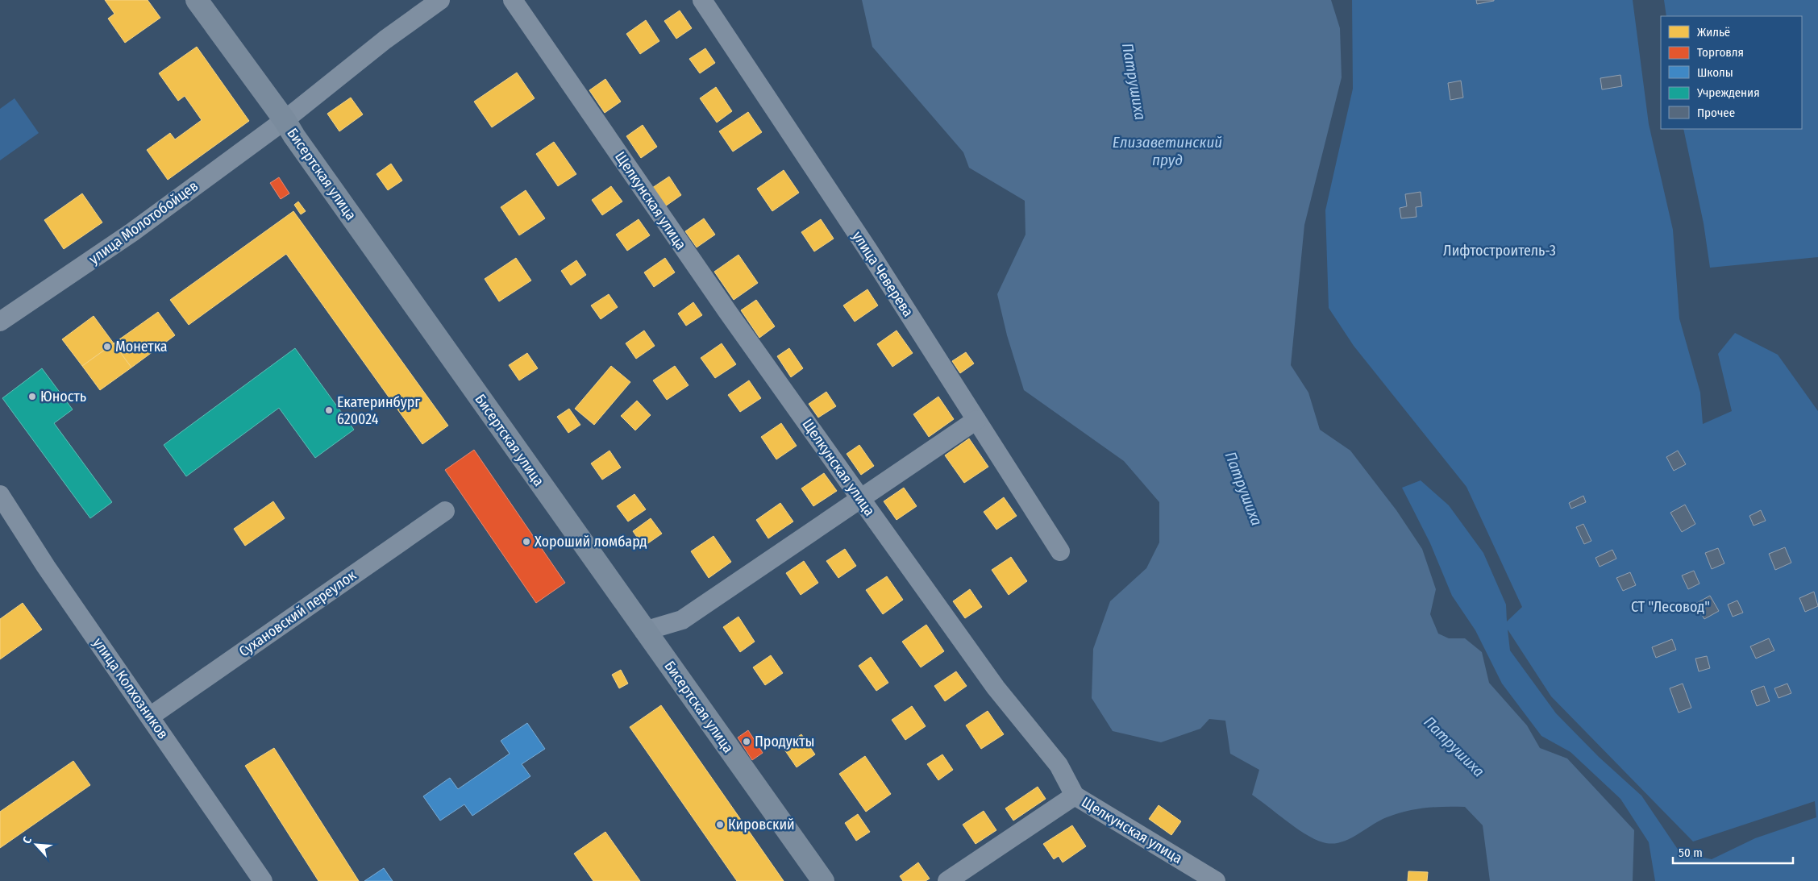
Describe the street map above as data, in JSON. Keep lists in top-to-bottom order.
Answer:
{
  "streets": {
    "main road": ["Бисертская улица"],
    "street": [
      "Щелкунская улица",
      "улица Молотобойцев",
      "улица Чеверева",
      "Сухановский переулок",
      "улица Колхозников"
    ]
  },
  "crossings": [
    ["Бисертская улица", "улица Молотобойцев"],
    ["Сухановский переулок", "улица Колхозников"]
  ],
  "water": ["Патрушиха", "Елизаветинский пруд"],
  "parks": ["Лифтостроитель-3", "СТ \"Лесовод\""],
  "places": [
    "Монетка",
    "Юность",
    "Екатеринбург 620024",
    "Хороший ломбард",
    "Продукты",
    "Кировский"
  ],
  "legend": [
    "Жильё",
    "Торговля",
    "Школы",
    "Учреждения",
    "Прочее"
  ],
  "scale_bar": "50 m",
  "north": "top left"
}
